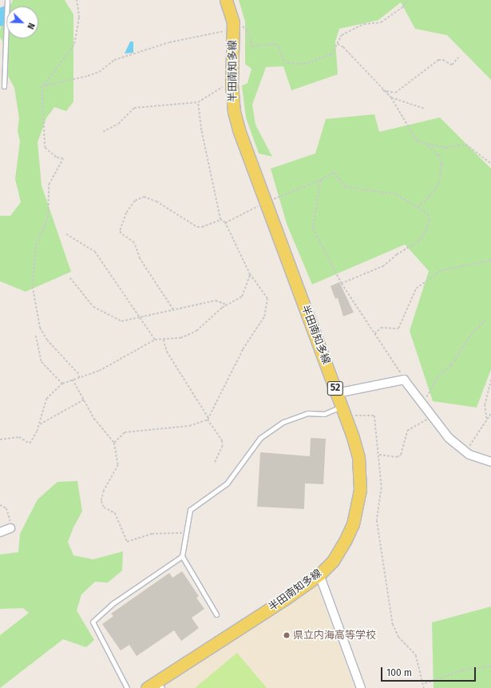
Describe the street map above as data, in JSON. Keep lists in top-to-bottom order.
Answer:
{
  "streets": {
    "main road": ["半田南知多線", "52"]
  },
  "places": ["県立内海高等学校"],
  "scale_bar": "100 m",
  "north": "bottom right"
}
